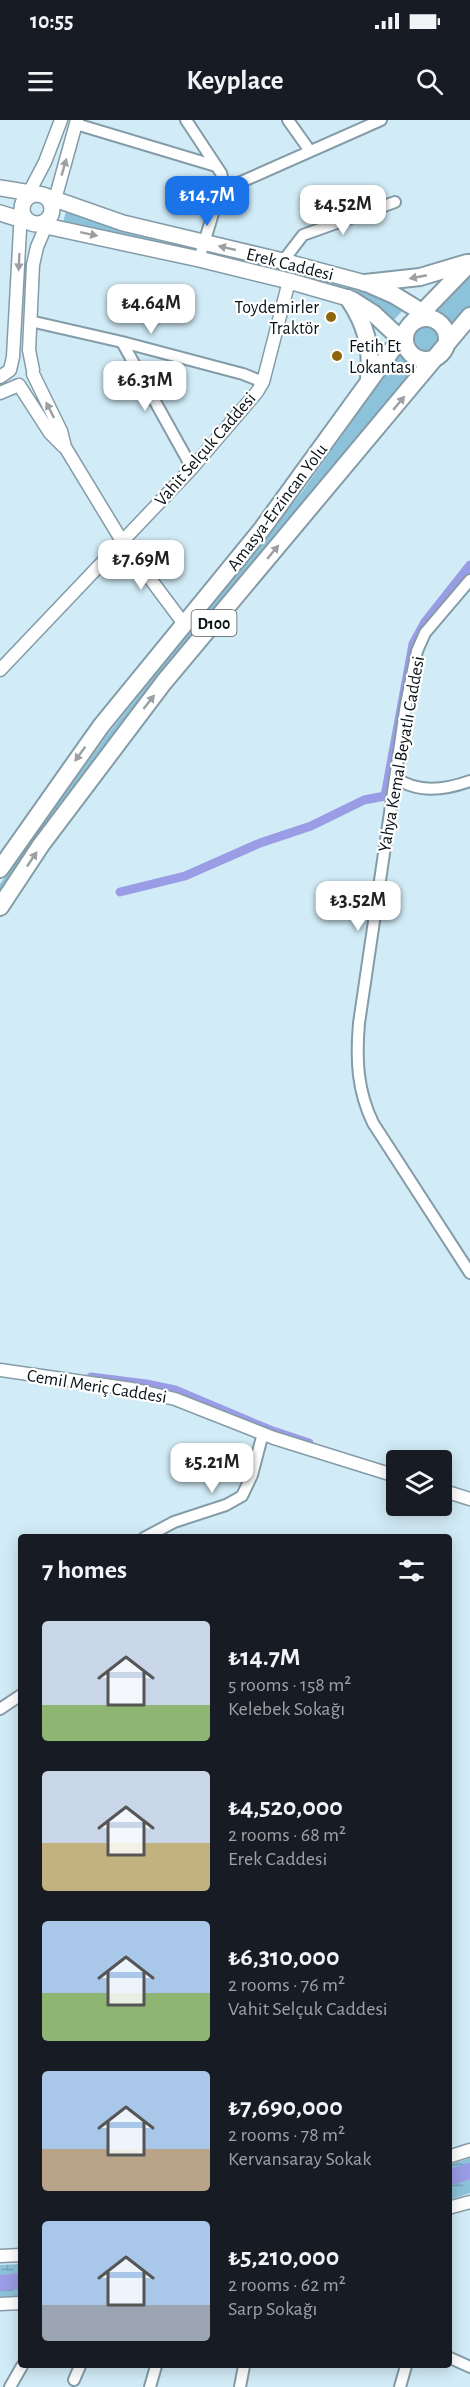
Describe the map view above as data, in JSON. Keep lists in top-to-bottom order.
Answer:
{
  "streets": {
    "highway": ["Amasya-Erzincan Yolu", "D100"],
    "main road": ["Erek Caddesi"],
    "street": ["Vahit Selçuk Caddesi", "Yahya Kemal Beyatlı Caddesi", "Cemil Meriç Caddesi"]
  },
  "crossings": [
    ["Erek Caddesi", "Vahit Selçuk Caddesi"]
  ],
  "places": ["Toydemirler Traktör", "Fetih Et Lokantası"],
  "page": {
    "status": "10:55",
    "header": "Keyplace",
    "price": [
      "₺14.7M",
      "₺4.52M",
      "₺4.64M",
      "₺6.31M",
      "₺7.69M",
      "₺3.52M",
      "₺5.21M"
    ],
    "heading": "7 homes",
    "list": [
      {
        "name": "₺14.7M",
        "note": "5 rooms · 158 m² · Kelebek Sokağı"
      },
      {
        "name": "₺4,520,000",
        "note": "2 rooms · 68 m² · Erek Caddesi"
      },
      {
        "name": "₺6,310,000",
        "note": "2 rooms · 76 m² · Vahit Selçuk Caddesi"
      },
      {
        "name": "₺7,690,000",
        "note": "2 rooms · 78 m² · Kervansaray Sokak"
      },
      {
        "name": "₺5,210,000",
        "note": "2 rooms · 62 m² · Sarp Sokağı"
      }
    ]
  }
}
